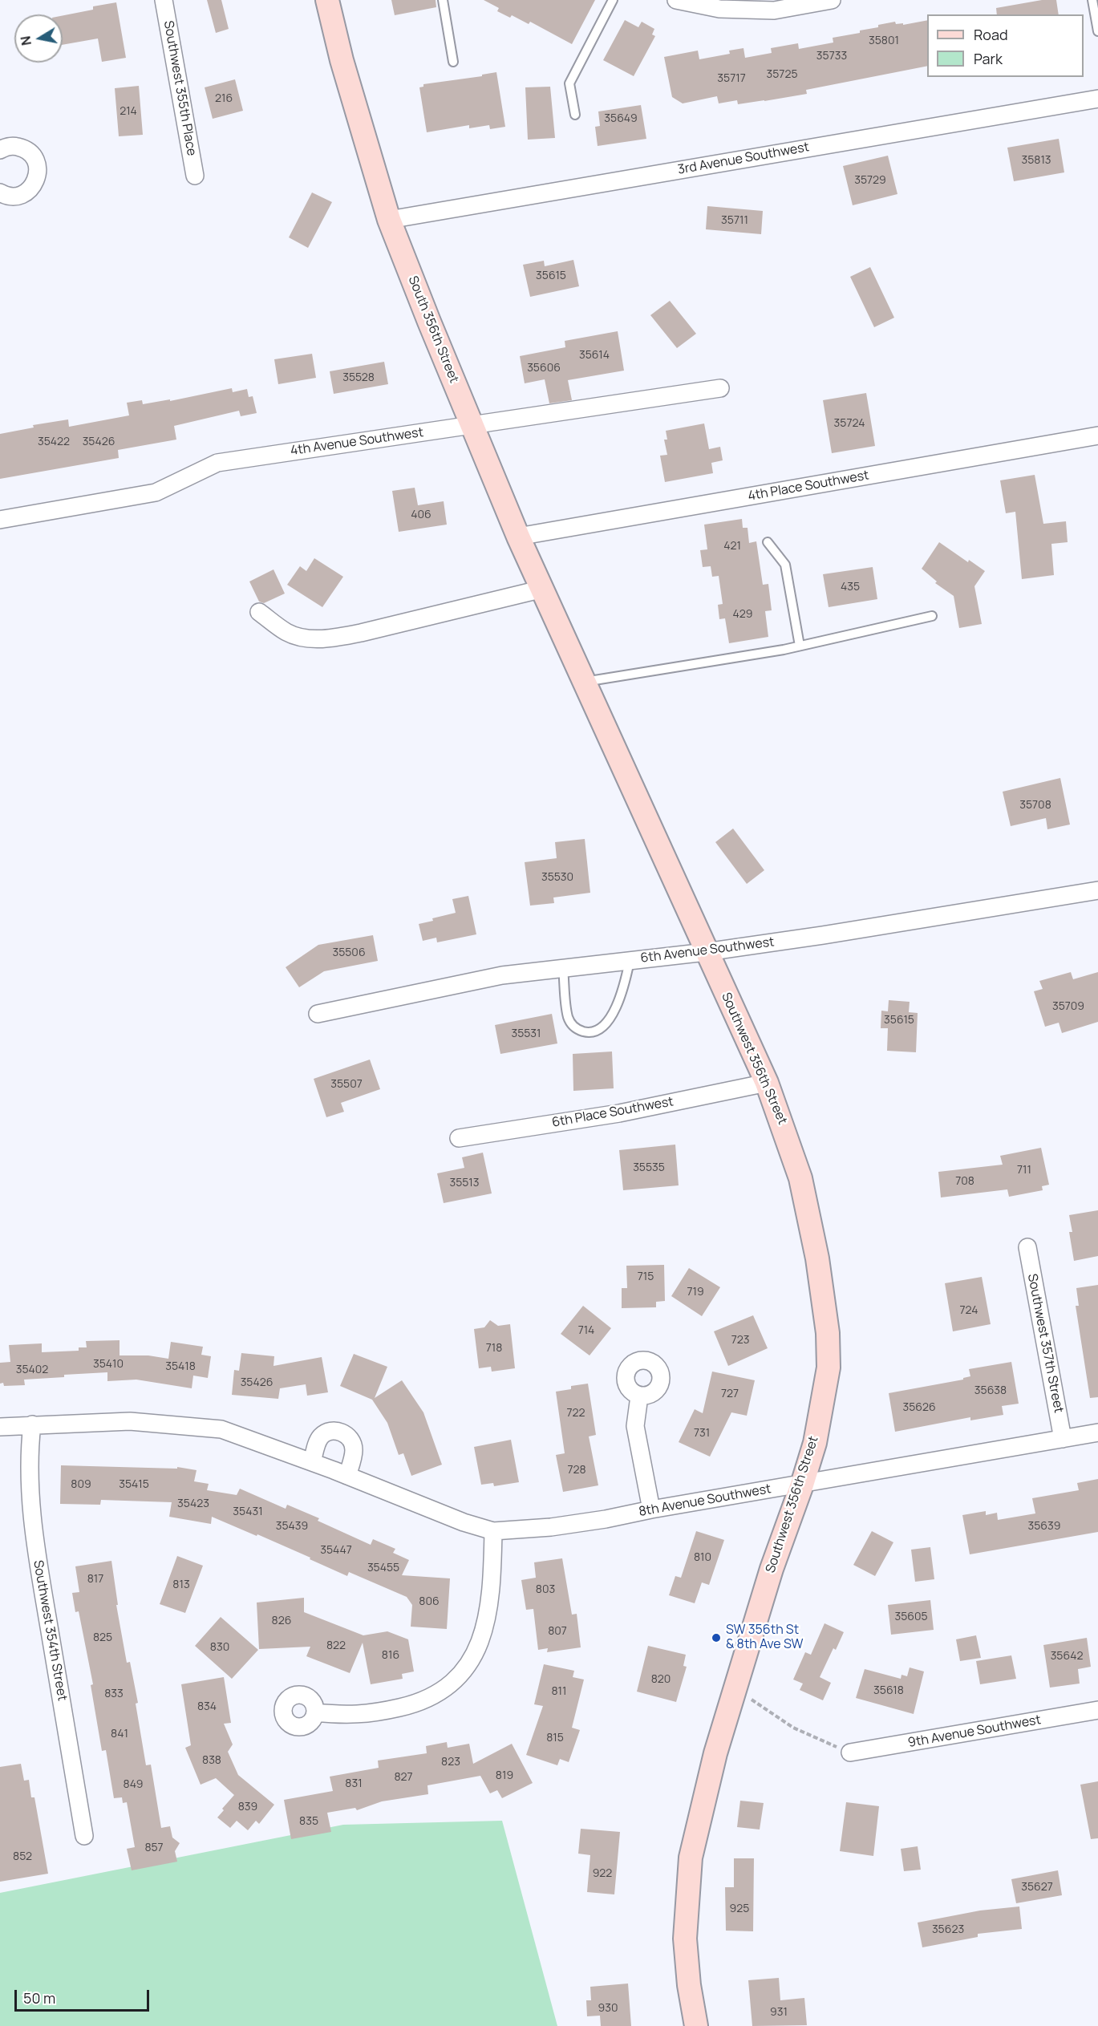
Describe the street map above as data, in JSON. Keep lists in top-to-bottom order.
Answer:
{
  "streets": {
    "main road": ["South 356th Street", "Southwest 356th Street"],
    "street": [
      "Southwest 355th Place",
      "3rd Avenue Southwest",
      "4th Avenue Southwest",
      "4th Place Southwest",
      "6th Avenue Southwest",
      "6th Place Southwest",
      "Southwest 357th Street",
      "8th Avenue Southwest",
      "Southwest 354th Street",
      "9th Avenue Southwest"
    ]
  },
  "crossings": [
    ["3rd Avenue Southwest", "South 356th Street"],
    ["South 356th Street", "4th Avenue Southwest"],
    ["South 356th Street", "4th Place Southwest"],
    ["South 356th Street", "Southwest 356th Street"],
    ["6th Avenue Southwest", "Southwest 356th Street"],
    ["Southwest 356th Street", "6th Place Southwest"],
    ["Southwest 356th Street", "8th Avenue Southwest"],
    ["Southwest 357th Street", "8th Avenue Southwest"],
    ["8th Avenue Southwest", "Southwest 354th Street"]
  ],
  "places": ["SW 356th St & 8th Ave SW"],
  "house_numbers": [
    "35801",
    "35733",
    "35725",
    "35717",
    "216",
    "214",
    "35649",
    "35813",
    "35729",
    "35711",
    "35615",
    "35614",
    "35606",
    "35528",
    "35724",
    "35422",
    "35426",
    "406",
    "421",
    "435",
    "429",
    "35708",
    "35530",
    "35506",
    "35709",
    "35615",
    "35531",
    "35507",
    "35535",
    "711",
    "708",
    "35513",
    "715",
    "719",
    "724",
    "714",
    "723",
    "718",
    "35410",
    "35418",
    "35402",
    "35426",
    "35638",
    "727",
    "35626",
    "722",
    "731",
    "728",
    "809",
    "35415",
    "35423",
    "35431",
    "35439",
    "35639",
    "35447",
    "810",
    "35455",
    "817",
    "813",
    "803",
    "806",
    "35605",
    "826",
    "807",
    "825",
    "822",
    "830",
    "816",
    "35642",
    "820",
    "35618",
    "811",
    "833",
    "834",
    "841",
    "815",
    "838",
    "823",
    "819",
    "827",
    "831",
    "849",
    "839",
    "835",
    "857",
    "852",
    "922",
    "35627",
    "925",
    "35623",
    "930",
    "931"
  ],
  "legend": ["Road", "Park"],
  "scale_bar": "50 m",
  "north": "left"
}
